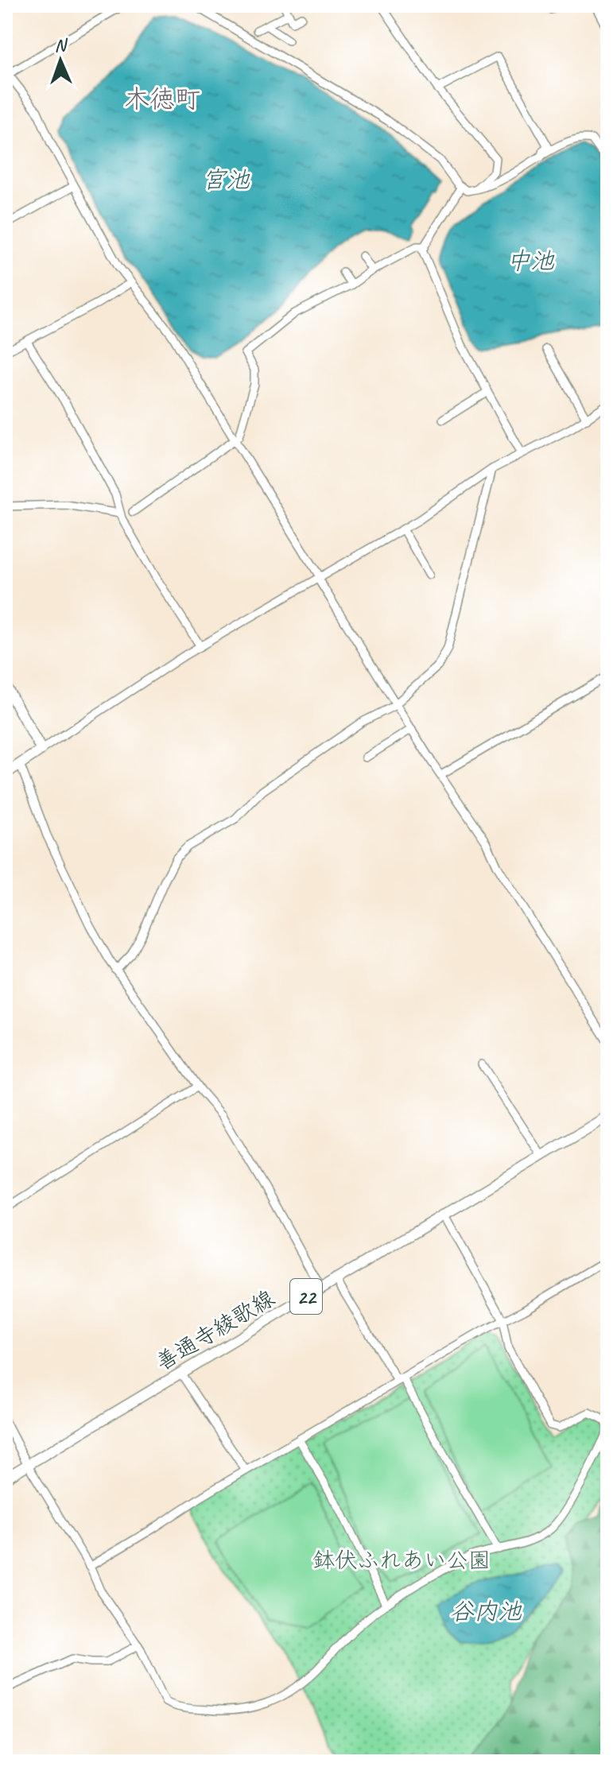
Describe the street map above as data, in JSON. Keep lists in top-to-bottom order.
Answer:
{
  "streets": {
    "main road": ["22", "善通寺綾歌線"]
  },
  "districts": ["木徳町"],
  "water": ["宮池", "中池", "谷内池"],
  "parks": ["鉢伏ふれあい公園"],
  "north": "top"
}
